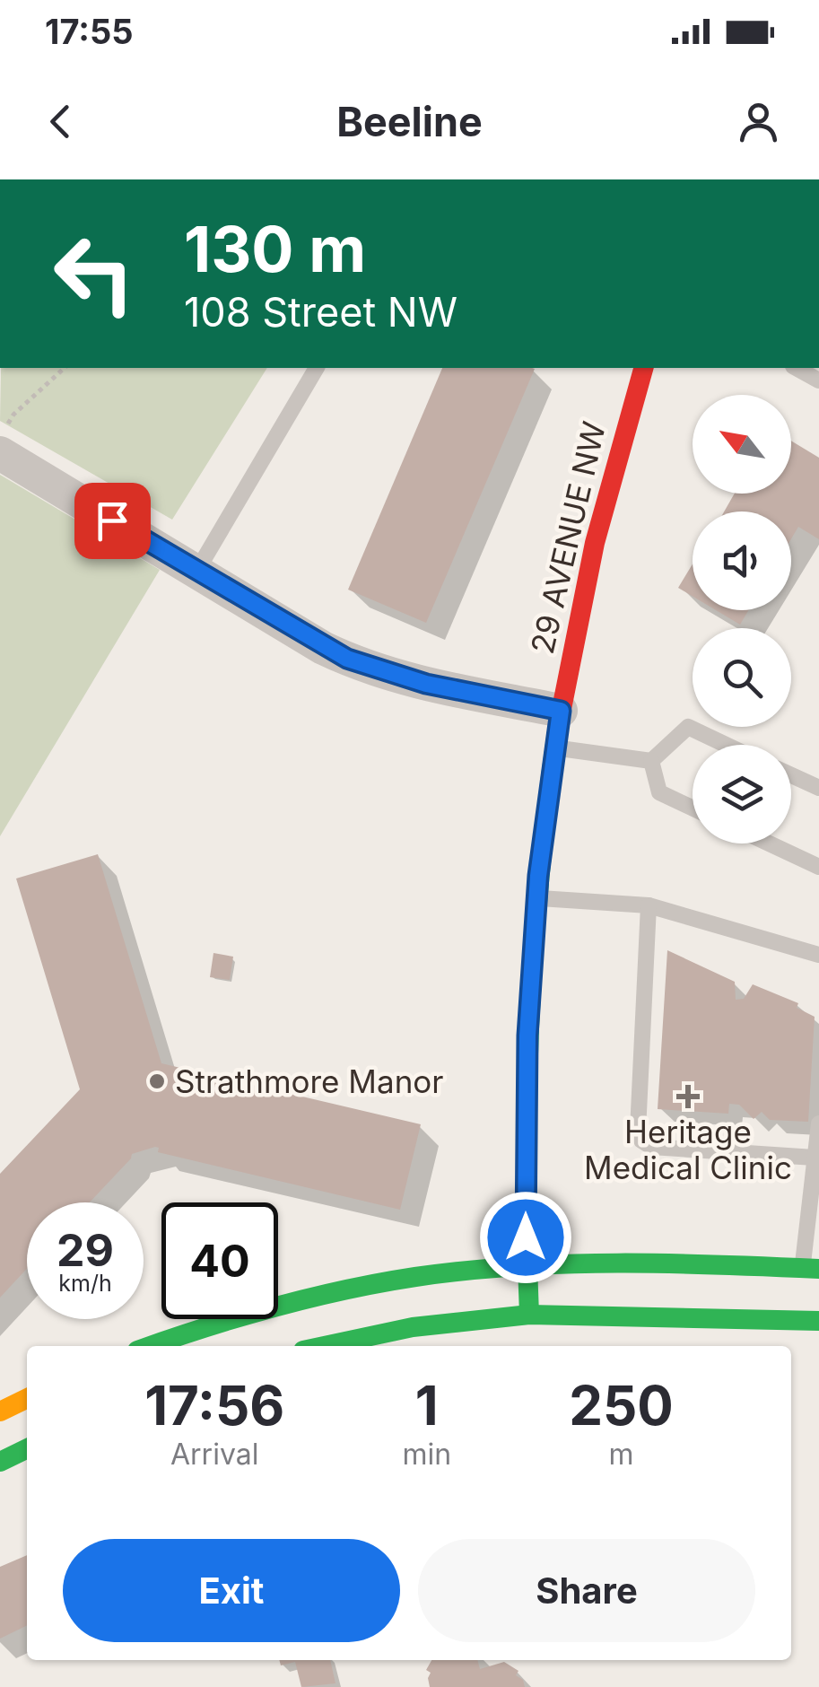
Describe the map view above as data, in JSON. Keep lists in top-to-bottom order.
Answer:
{
  "streets": {
    "street": ["29 AVENUE NW"]
  },
  "places": {
    "other": ["Strathmore Manor"],
    "health": ["Heritage Medical Clinic"]
  },
  "north": "top left",
  "page": {
    "status": "17:55",
    "header": "Beeline",
    "turn": ["130 m", "108 Street NW"],
    "speed": "29 km/h",
    "limit": "40",
    "eta": [
      "17:56",
      "Arrival",
      "1",
      "min",
      "250",
      "m"
    ],
    "buttons": ["Exit", "Share"]
  }
}
